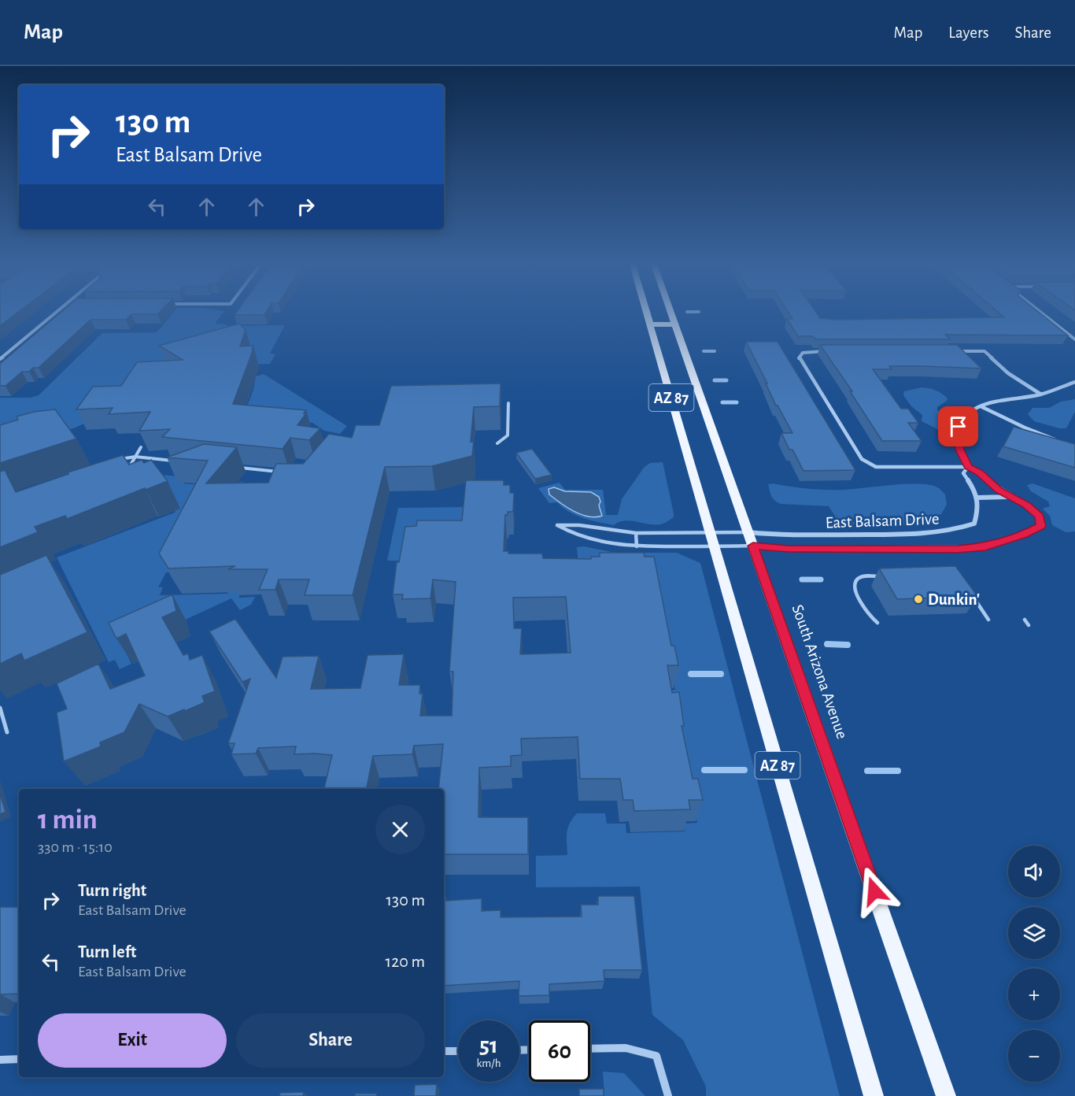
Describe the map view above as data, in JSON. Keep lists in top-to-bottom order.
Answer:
{
  "streets": {
    "main road": ["AZ 87", "South Arizona Avenue"],
    "street": ["East Balsam Drive"]
  },
  "crossings": [
    ["East Balsam Drive", "South Arizona Avenue"]
  ],
  "places": ["Dunkin'"],
  "page": {
    "header": "Map",
    "nav": ["Map", "Layers", "Share"],
    "turn": ["130 m", "East Balsam Drive"],
    "heading": ["1 min", "330 m · 15:10"],
    "map_buttons": ["+", "−"],
    "list": [
      {
        "name": "Turn right",
        "note": "East Balsam Drive",
        "value": "130 m"
      },
      {
        "name": "Turn left",
        "note": "East Balsam Drive",
        "value": "120 m"
      }
    ],
    "buttons": ["Exit", "Share"],
    "speed": "51 km/h",
    "limit": "60"
  }
}
